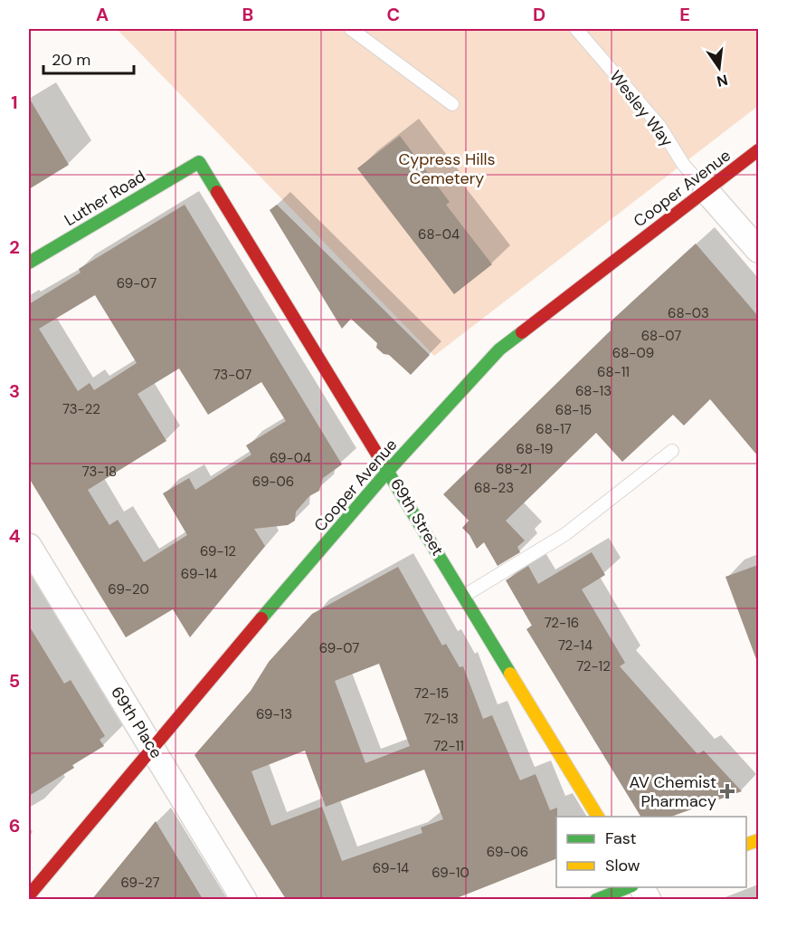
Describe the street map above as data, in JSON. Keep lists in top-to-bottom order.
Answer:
{
  "streets": {
    "main road": ["Cooper Avenue", "Luther Road", "69th Street"],
    "street": ["69th Place"],
    "lane": ["Wesley Way"]
  },
  "crossings": [
    ["Wesley Way", "Cooper Avenue"],
    ["Cooper Avenue", "69th Street"],
    ["Cooper Avenue", "69th Place"],
    ["Luther Road", "69th Street"]
  ],
  "parks": ["Cypress Hills Cemetery"],
  "places": {
    "health": ["AV Chemist Pharmacy"]
  },
  "house_numbers": [
    "68-04",
    "69-07",
    "68-03",
    "68-07",
    "68-09",
    "68-11",
    "73-07",
    "68-13",
    "73-22",
    "68-15",
    "68-17",
    "68-19",
    "69-04",
    "68-21",
    "73-18",
    "69-06",
    "68-23",
    "69-12",
    "69-14",
    "69-20",
    "72-16",
    "72-14",
    "69-07",
    "72-12",
    "72-15",
    "69-13",
    "72-13",
    "72-11",
    "69-06",
    "69-14",
    "69-10",
    "69-27"
  ],
  "legend": ["Fast", "Slow"],
  "scale_bar": "20 m",
  "north": "bottom",
  "grid": {
    "columns": [
      "A",
      "B",
      "C",
      "D",
      "E"
    ],
    "rows": [
      "1",
      "2",
      "3",
      "4",
      "5",
      "6"
    ]
  }
}
